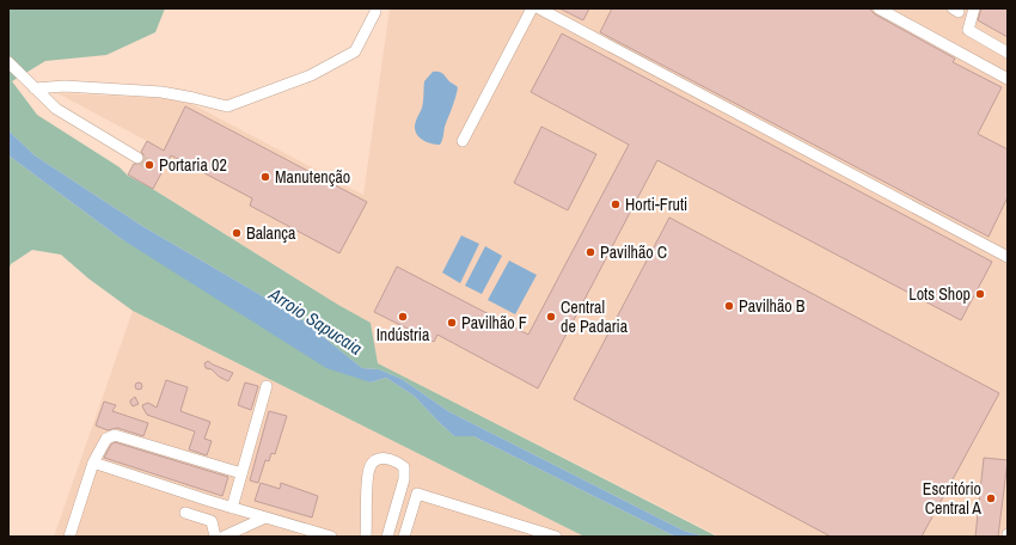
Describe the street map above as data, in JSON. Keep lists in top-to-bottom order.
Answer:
{
  "water": ["Arroio Sapucaia"],
  "places": [
    "Portaria 02",
    "Manutenção",
    "Horti-Fruti",
    "Balança",
    "Pavilhão C",
    "Lots Shop",
    "Pavilhão B",
    "Indústria",
    "Central de Padaria",
    "Pavilhão F",
    "Escritório Central A"
  ]
}
